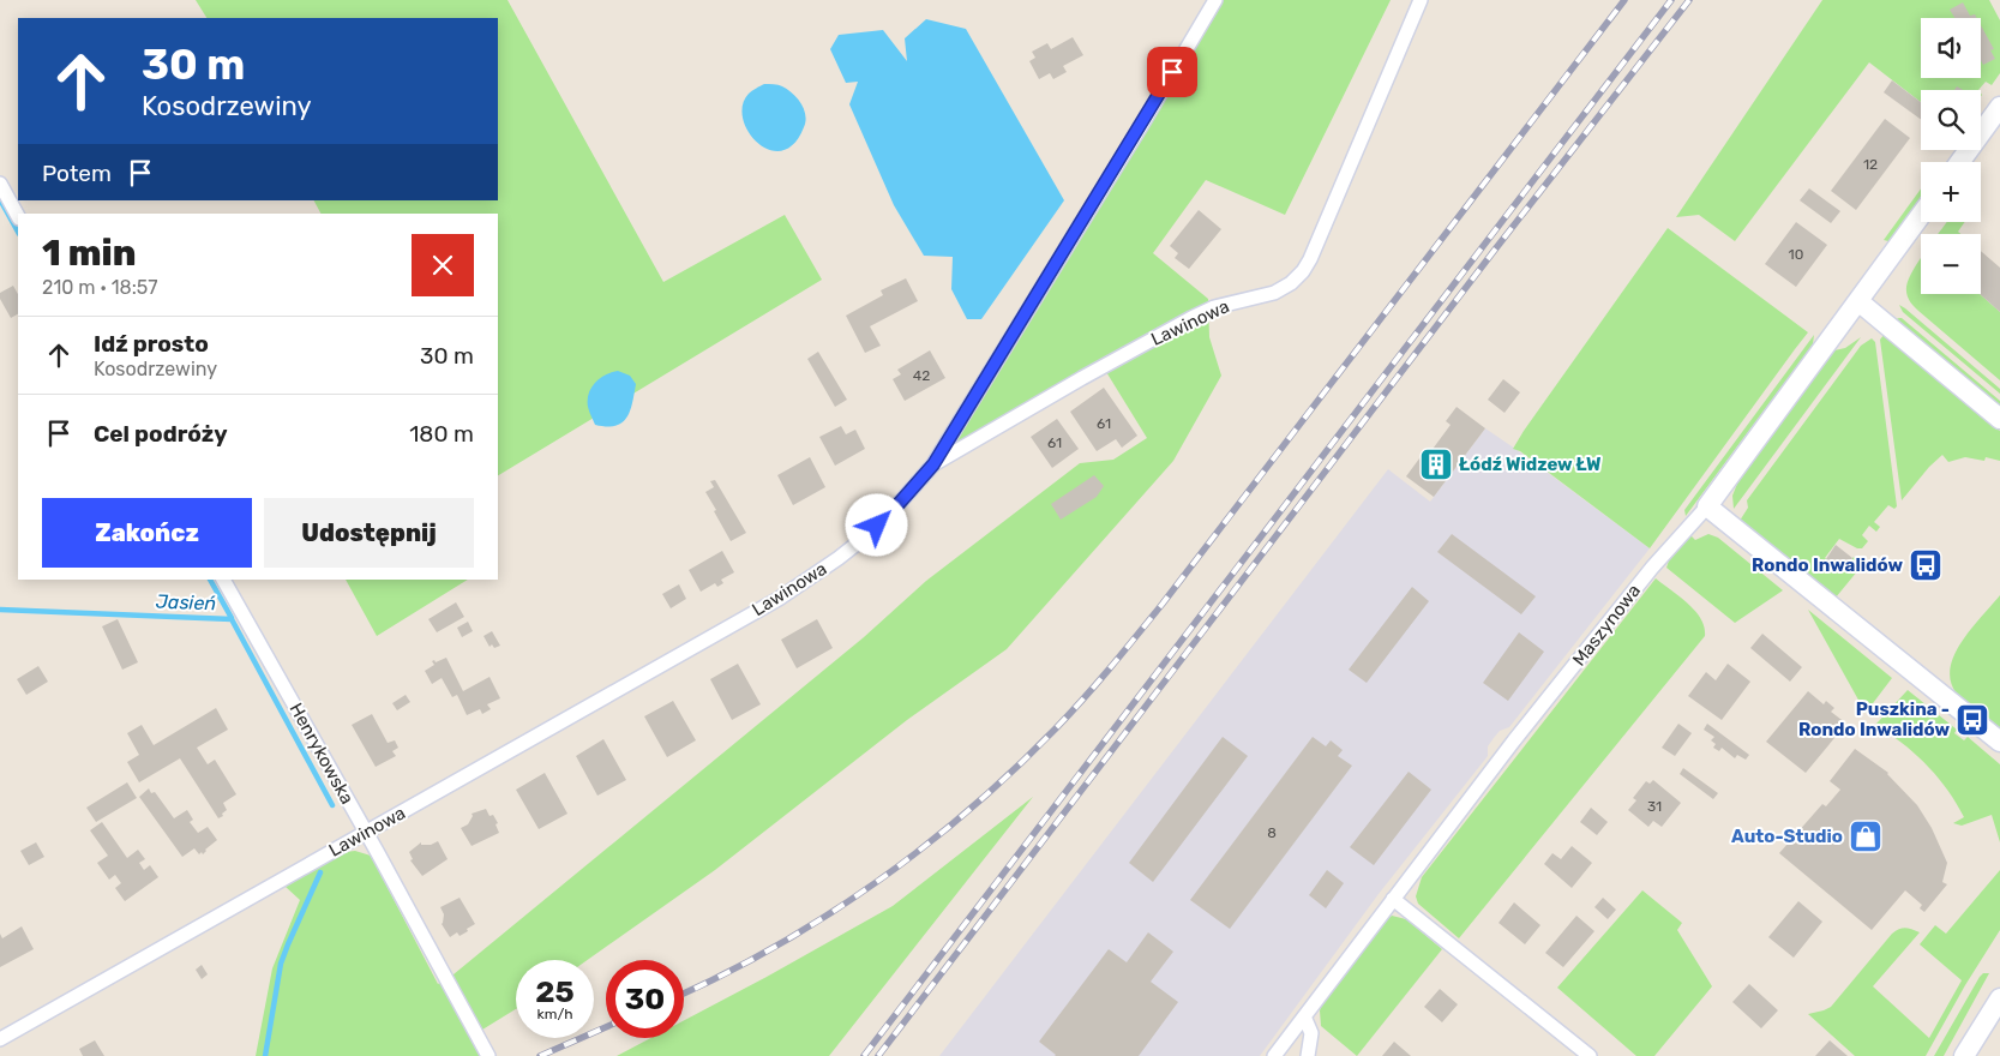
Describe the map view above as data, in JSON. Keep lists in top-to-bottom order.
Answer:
{
  "streets": {
    "street": ["Lawinowa", "Maszynowa", "Henrykowska"]
  },
  "crossings": [
    ["Lawinowa", "Henrykowska"]
  ],
  "water": ["Jasień"],
  "places": {
    "building": ["Łódź Widzew ŁW"],
    "bus stop": ["Rondo Inwalidów", "Puszkina - Rondo Inwalidów"],
    "shop": ["Auto-Studio"]
  },
  "house_numbers": [
    "12",
    "10",
    "42",
    "61",
    "61",
    "31",
    "8"
  ],
  "page": {
    "map_buttons": ["+", "−"],
    "turn": ["30 m", "Kosodrzewiny"],
    "then": "Potem",
    "heading": ["1 min", "210 m · 18:57"],
    "list": [
      {
        "name": "Idź prosto",
        "note": "Kosodrzewiny",
        "value": "30 m"
      },
      {
        "name": "Cel podróży",
        "value": "180 m"
      }
    ],
    "buttons": ["Zakończ", "Udostępnij"],
    "speed": "25 km/h",
    "limit": "30"
  }
}
